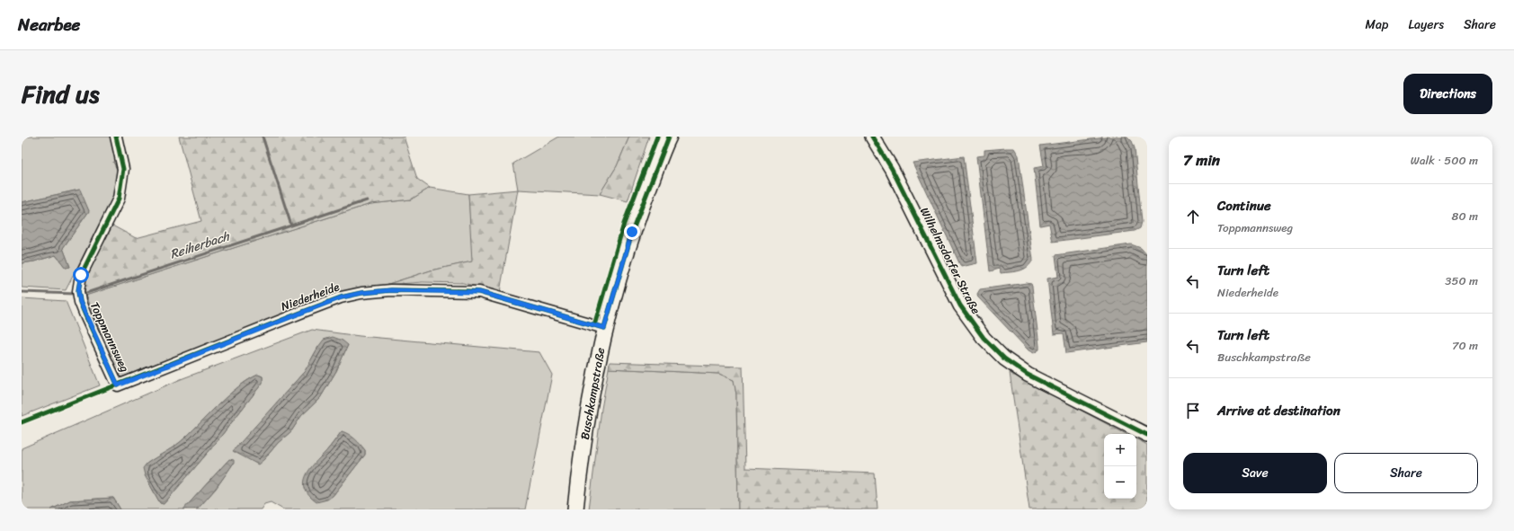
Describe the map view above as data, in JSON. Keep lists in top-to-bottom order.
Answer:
{
  "streets": {
    "main road": ["Buschkampstraße"],
    "street": ["Wilhelmsdorfer Straße", "Niederheide", "Toppmannsweg"]
  },
  "crossings": [
    ["Niederheide", "Toppmannsweg"],
    ["Niederheide", "Buschkampstraße"]
  ],
  "water": ["Reiherbach"],
  "page": {
    "header": "Nearbee",
    "nav": ["Map", "Layers", "Share"],
    "title": "Find us",
    "buttons": [
      "Directions",
      ["Save", "Share"]
    ],
    "heading": ["7 min", "Walk · 500 m"],
    "list": [
      ["Continue", "Toppmannsweg", "80 m"],
      ["Turn left", "Niederheide", "350 m"],
      ["Turn left", "Buschkampstraße", "70 m"],
      "Arrive at destination"
    ],
    "map_buttons": ["+", "−"]
  }
}
